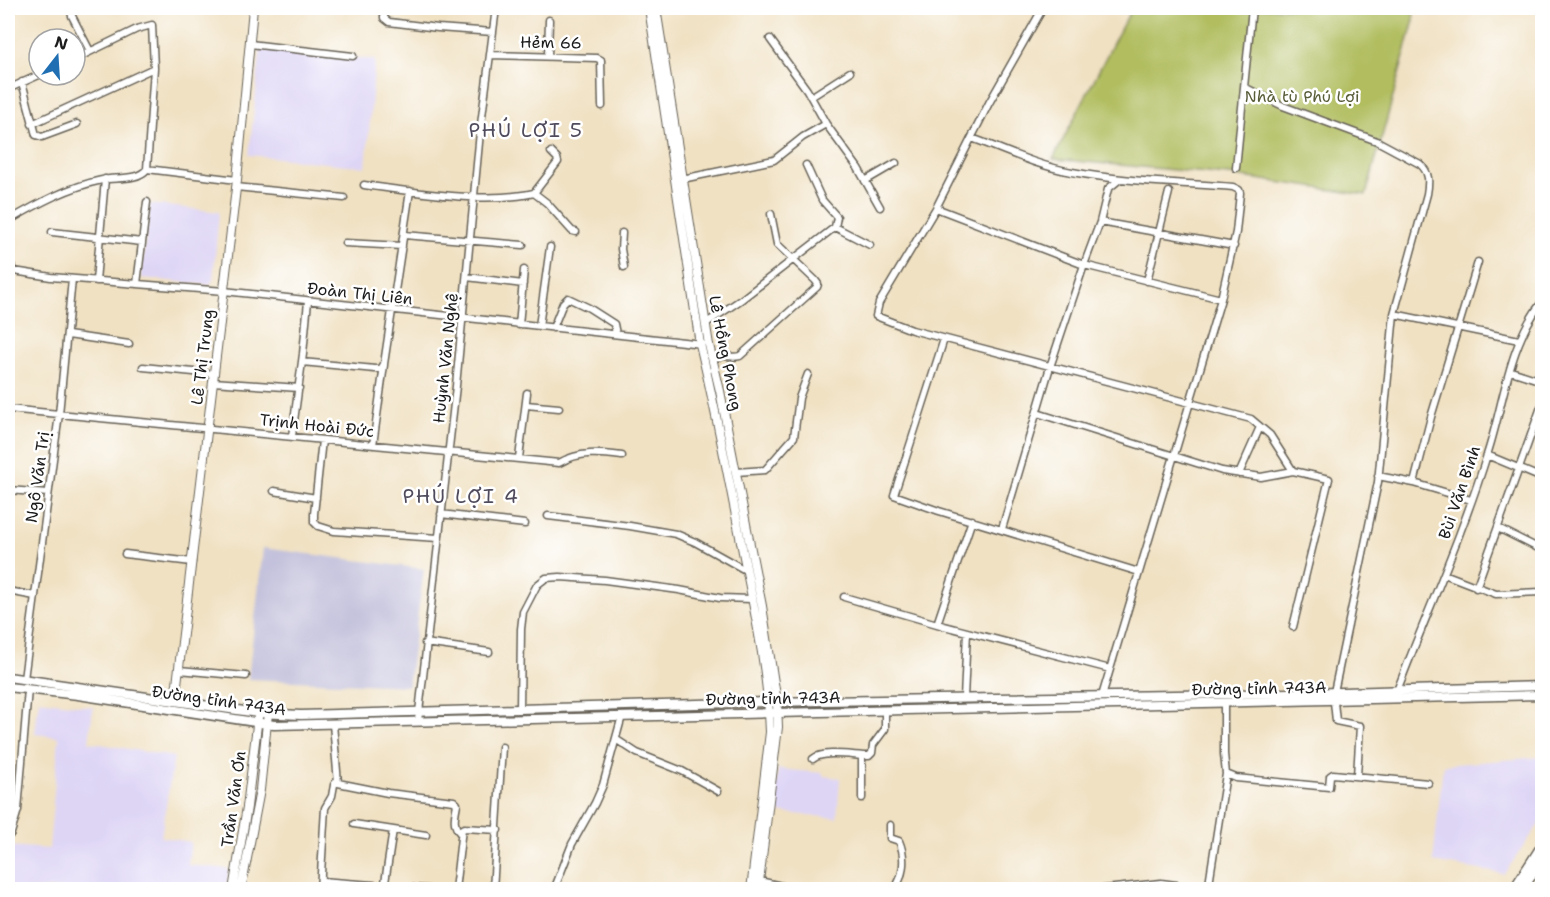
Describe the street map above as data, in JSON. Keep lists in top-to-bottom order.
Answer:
{
  "streets": {
    "main road": ["Đường tỉnh 743A"],
    "street": [
      "Hẻm 66",
      "Đoàn Thị Liên",
      "Lê Hồng Phong",
      "Lê Thị Trung",
      "Huỳnh Văn Nghệ",
      "Trịnh Hoài Đức",
      "Ngô Văn Trị",
      "Bùi Văn Bình",
      "Trần Văn Ơn"
    ]
  },
  "crossings": [
    ["Hẻm 66", "Huỳnh Văn Nghệ"],
    ["Đoàn Thị Liên", "Lê Hồng Phong"],
    ["Đoàn Thị Liên", "Lê Thị Trung"],
    ["Đoàn Thị Liên", "Huỳnh Văn Nghệ"],
    ["Đoàn Thị Liên", "Ngô Văn Trị"],
    ["Lê Hồng Phong", "Đường tỉnh 743A"],
    ["Lê Thị Trung", "Trịnh Hoài Đức"],
    ["Lê Thị Trung", "Đường tỉnh 743A"],
    ["Huỳnh Văn Nghệ", "Trịnh Hoài Đức"],
    ["Huỳnh Văn Nghệ", "Đường tỉnh 743A"],
    ["Trịnh Hoài Đức", "Ngô Văn Trị"],
    ["Ngô Văn Trị", "Đường tỉnh 743A"],
    ["Bùi Văn Bình", "Đường tỉnh 743A"],
    ["Đường tỉnh 743A", "Trần Văn Ơn"]
  ],
  "districts": ["PHÚ LỢI 5", "PHÚ LỢI 4"],
  "parks": ["Nhà tù Phú Lợi"],
  "north": "top"
}
